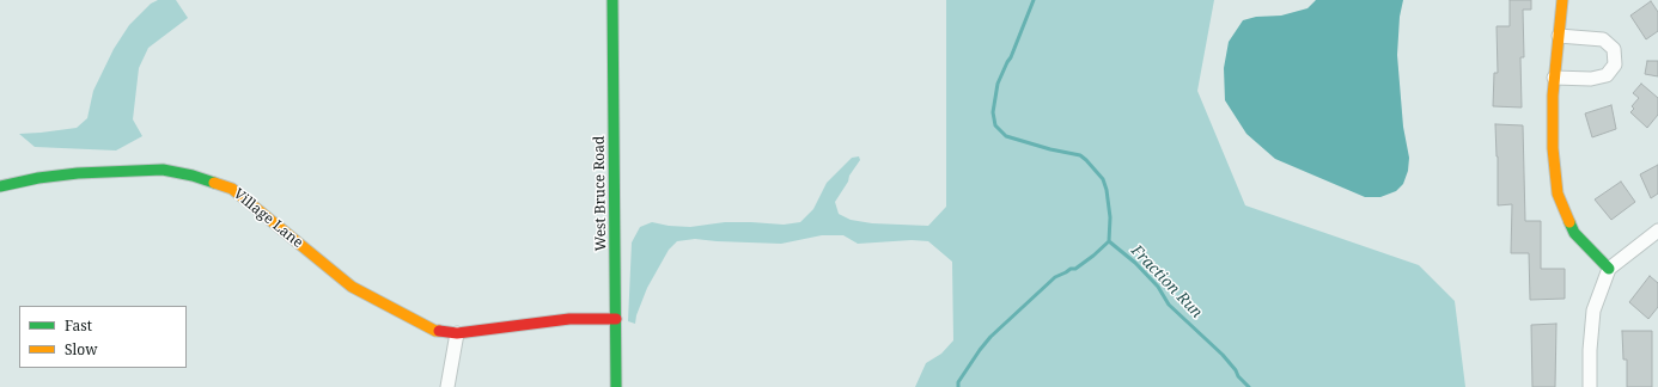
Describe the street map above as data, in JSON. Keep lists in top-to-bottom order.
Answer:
{
  "streets": {
    "street": ["West Bruce Road", "Village Lane"]
  },
  "crossings": [
    ["West Bruce Road", "Village Lane"]
  ],
  "water": ["Fraction Run"],
  "legend": ["Fast", "Slow"]
}
